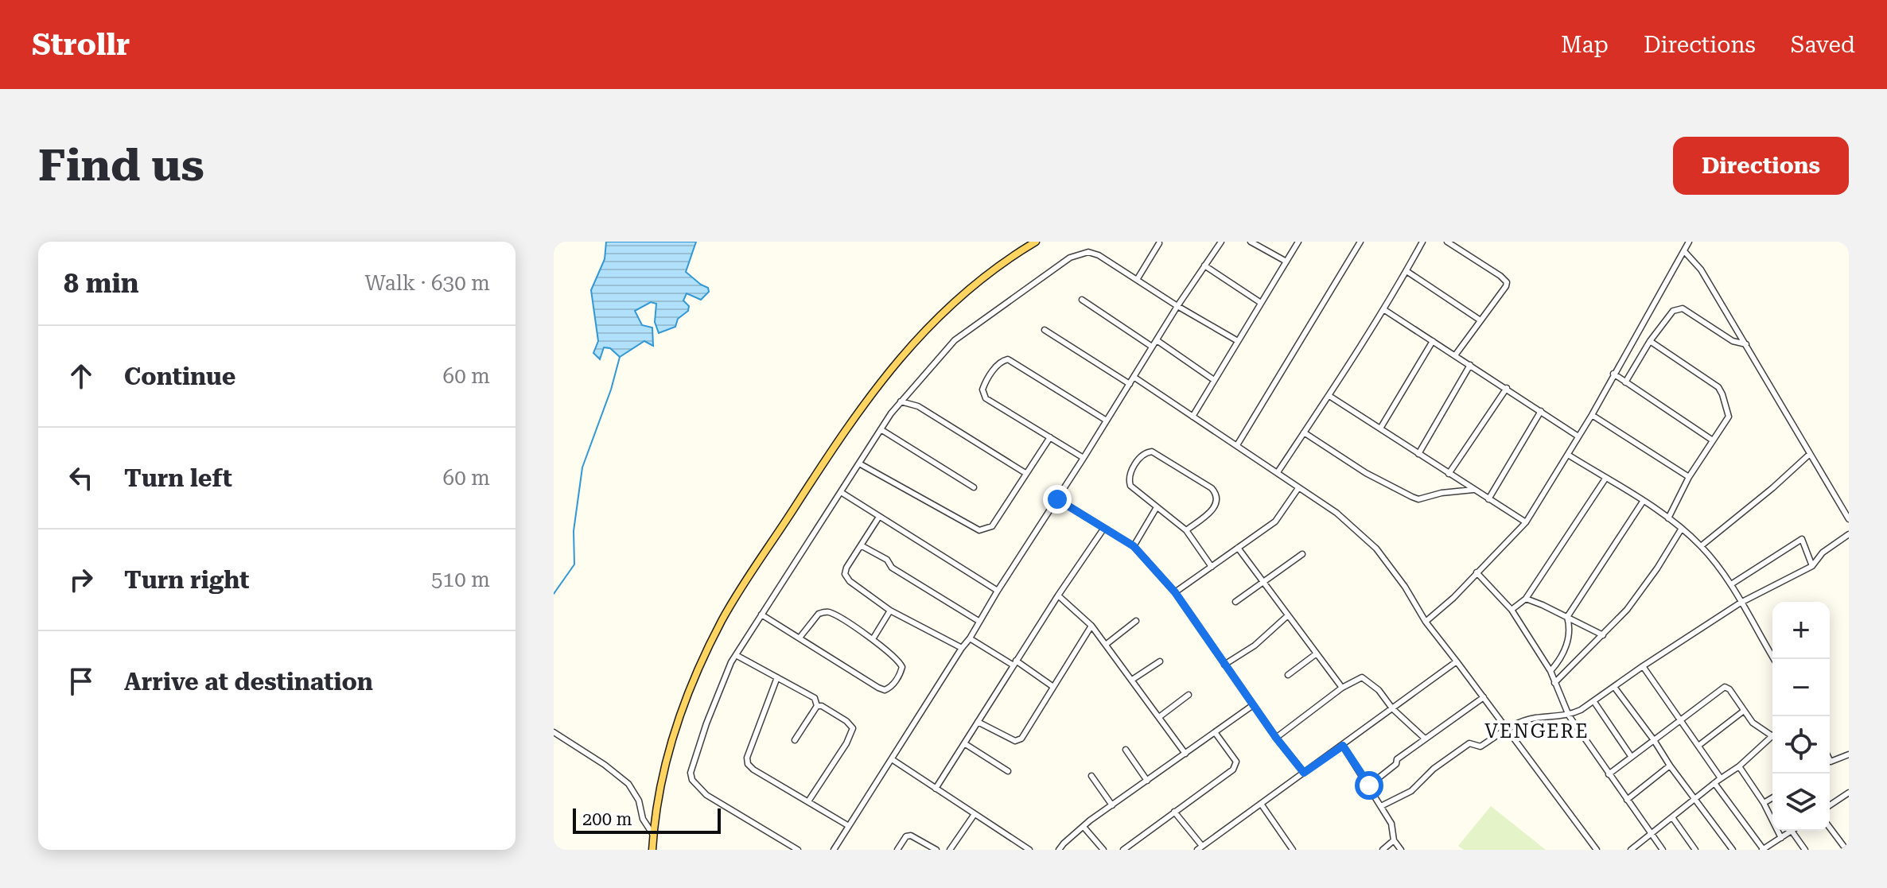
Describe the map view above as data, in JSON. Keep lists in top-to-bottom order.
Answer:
{
  "districts": ["VENGERE"],
  "scale_bar": "200 m",
  "page": {
    "header": "Strollr",
    "nav": ["Map", "Directions", "Saved"],
    "buttons": "Directions",
    "title": "Find us",
    "heading": ["8 min", "Walk · 630 m"],
    "list": [
      ["Continue", "60 m"],
      ["Turn left", "60 m"],
      ["Turn right", "510 m"],
      "Arrive at destination"
    ],
    "map_buttons": ["+", "−"],
    "scale": "200 m"
  }
}
